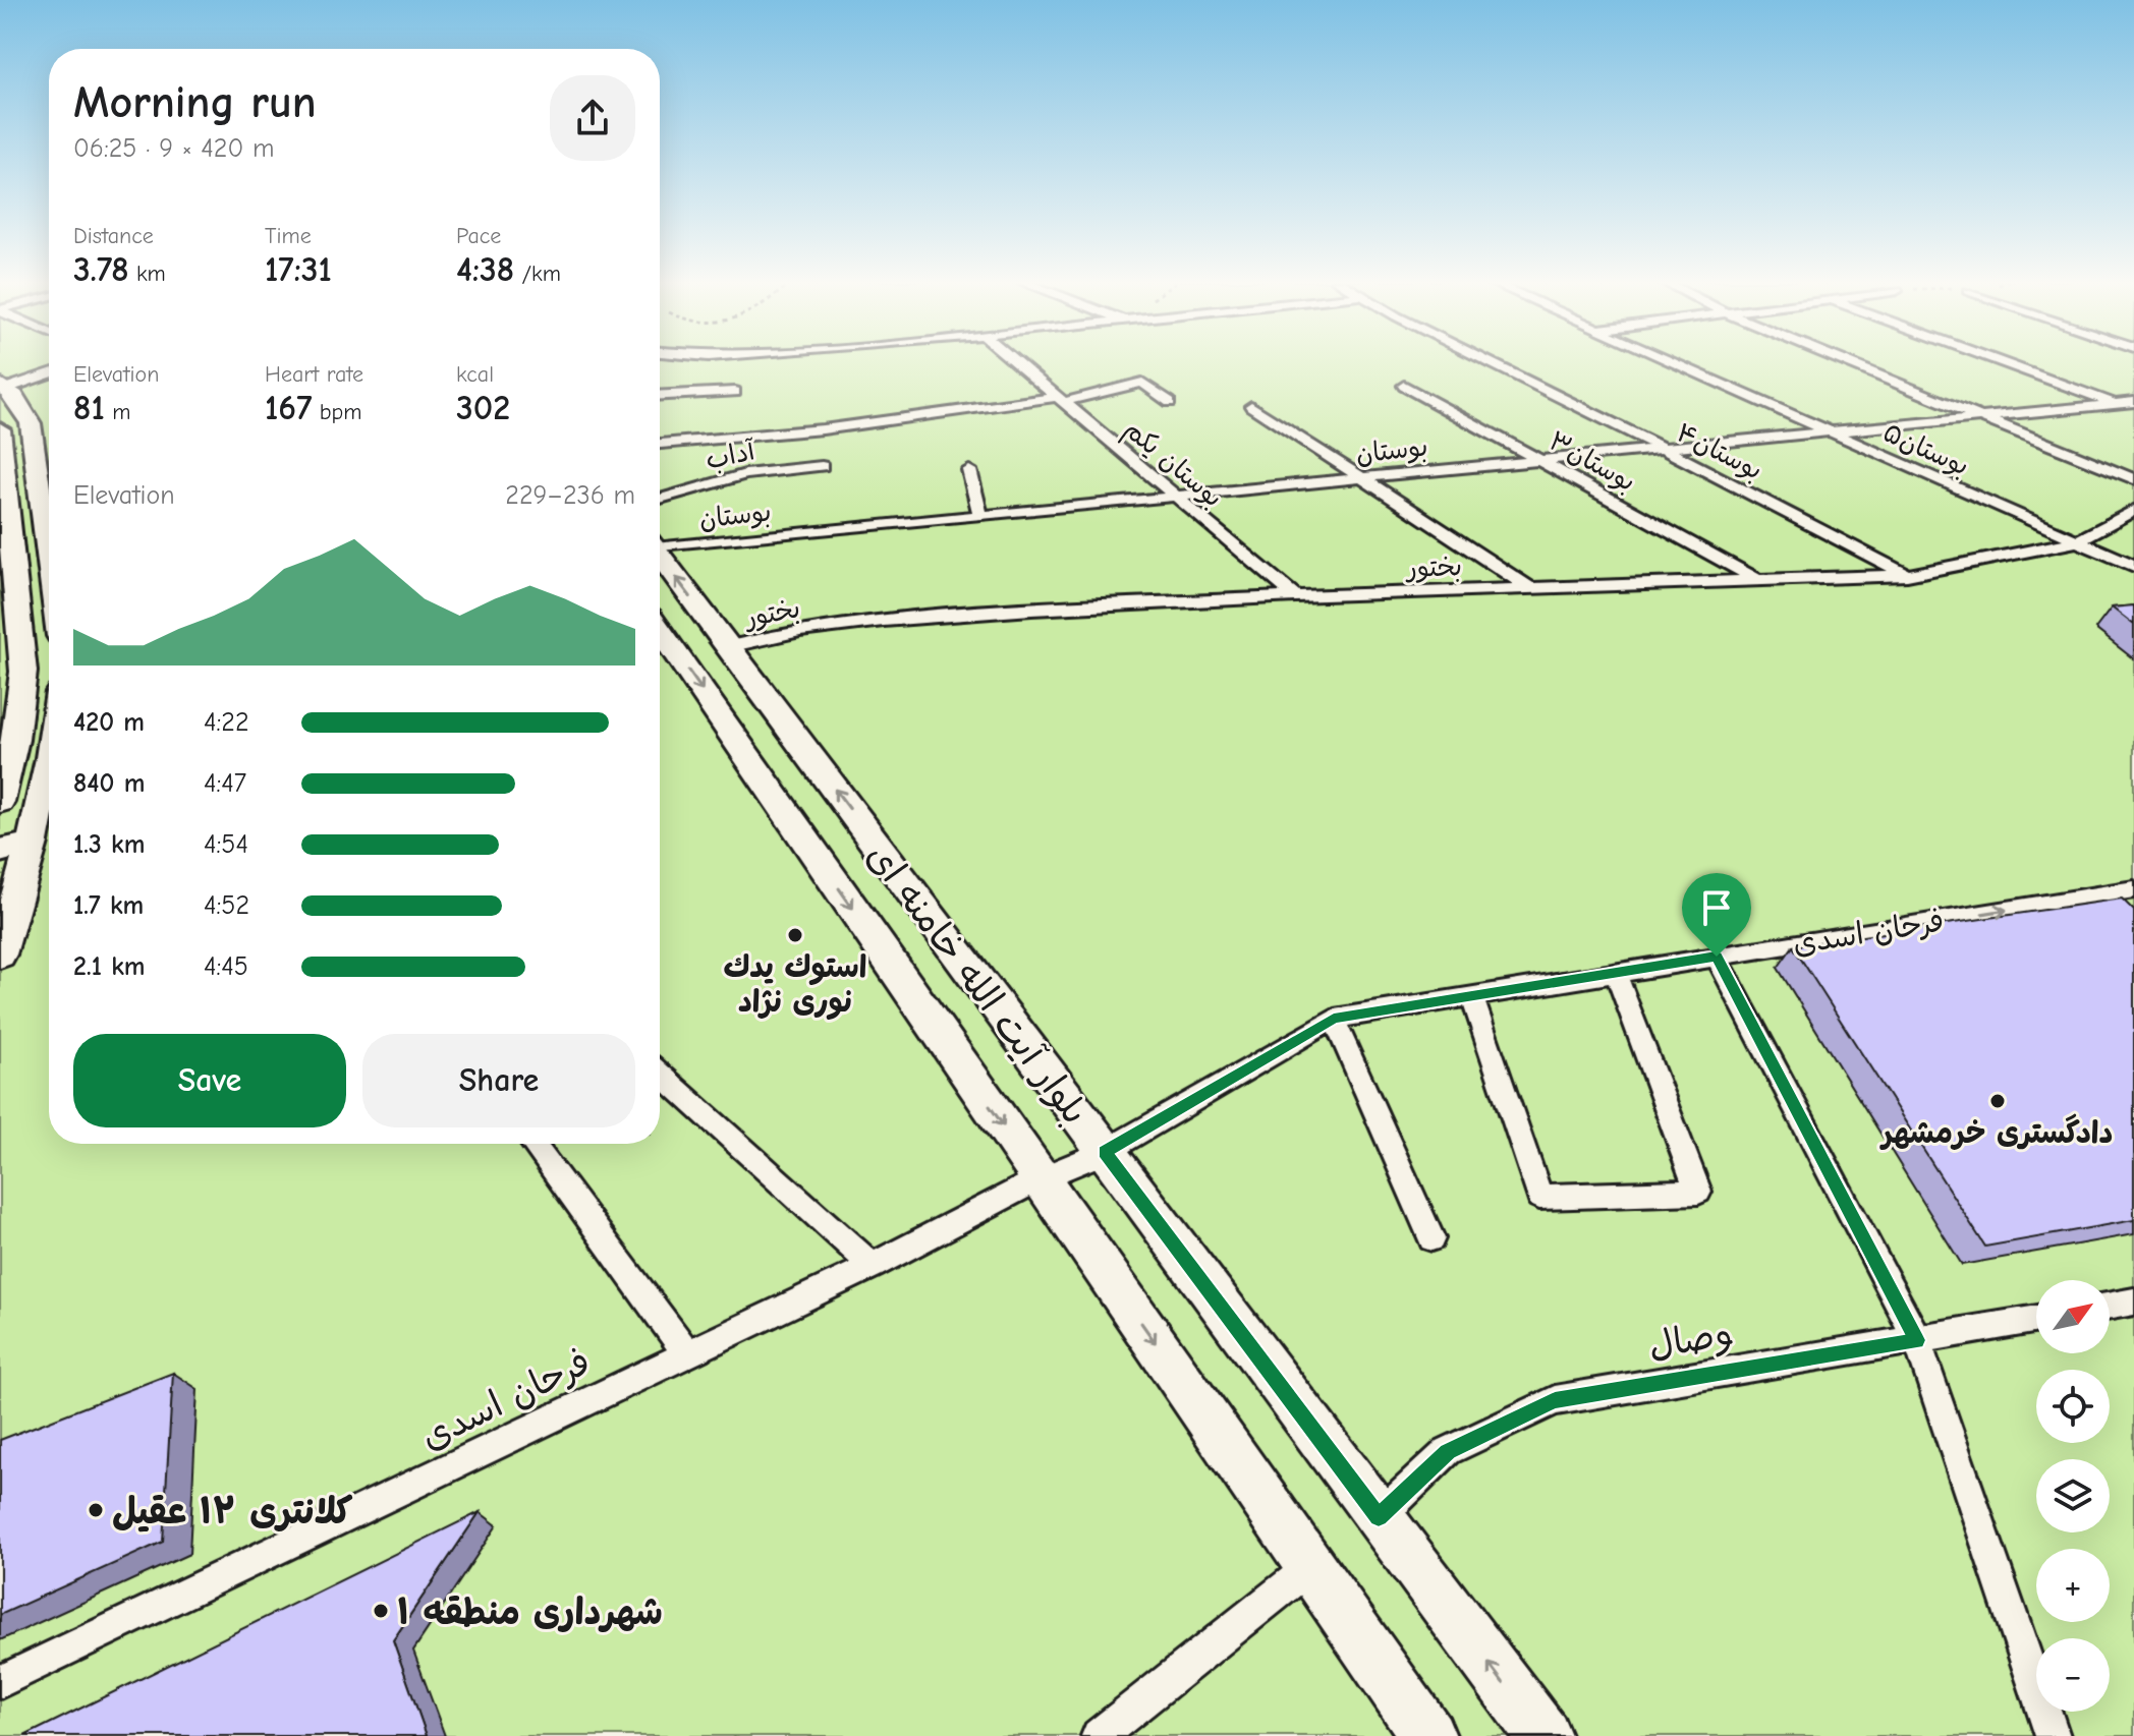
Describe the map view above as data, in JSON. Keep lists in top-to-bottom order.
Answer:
{
  "streets": {
    "main road": ["بلوار آیت الله خامنه ای"],
    "street": [
      "بوستان۵",
      "بوستان",
      "بوستان۴",
      "آداب",
      "بوستان۳",
      "بوستان یکم",
      "بختور",
      "فرحان اسدی",
      "وصال"
    ]
  },
  "crossings": [
    ["بوستان۵", "بوستان"],
    ["بوستان۵", "بختور"],
    ["بوستان", "بوستان۴"],
    ["بوستان", "بوستان۳"],
    ["بوستان", "بوستان یکم"],
    ["بوستان۴", "بختور"],
    ["بوستان۳", "بختور"],
    ["بوستان یکم", "بختور"],
    ["بختور", "بلوار آیت الله خامنه ای"],
    ["فرحان اسدی", "بلوار آیت الله خامنه ای"],
    ["بلوار آیت الله خامنه ای", "وصال"]
  ],
  "places": [
    "استوك يدك نوری نژاد",
    "دادگستری خرمشهر",
    "کلانتری ۱۲ عقیل",
    "شهرداری منطقه ۱"
  ],
  "north": "top right",
  "page": {
    "heading": ["Morning run", "06:25 · 9 × 420 m"],
    "stats": [
      ["Distance", "3.78 km"],
      ["Time", "17:31"],
      ["Pace", "4:38 /km"],
      ["Elevation", "81 m"],
      ["Heart rate", "167 bpm"],
      ["kcal", "302"]
    ],
    "chart": ["Elevation", "229–236 m"],
    "list": [
      {
        "name": "420 m",
        "note": "4:22"
      },
      {
        "name": "840 m",
        "note": "4:47"
      },
      {
        "name": "1.3 km",
        "note": "4:54"
      },
      {
        "name": "1.7 km",
        "note": "4:52"
      },
      {
        "name": "2.1 km",
        "note": "4:45"
      }
    ],
    "buttons": ["Save", "Share"],
    "map_buttons": ["+", "−"]
  }
}
